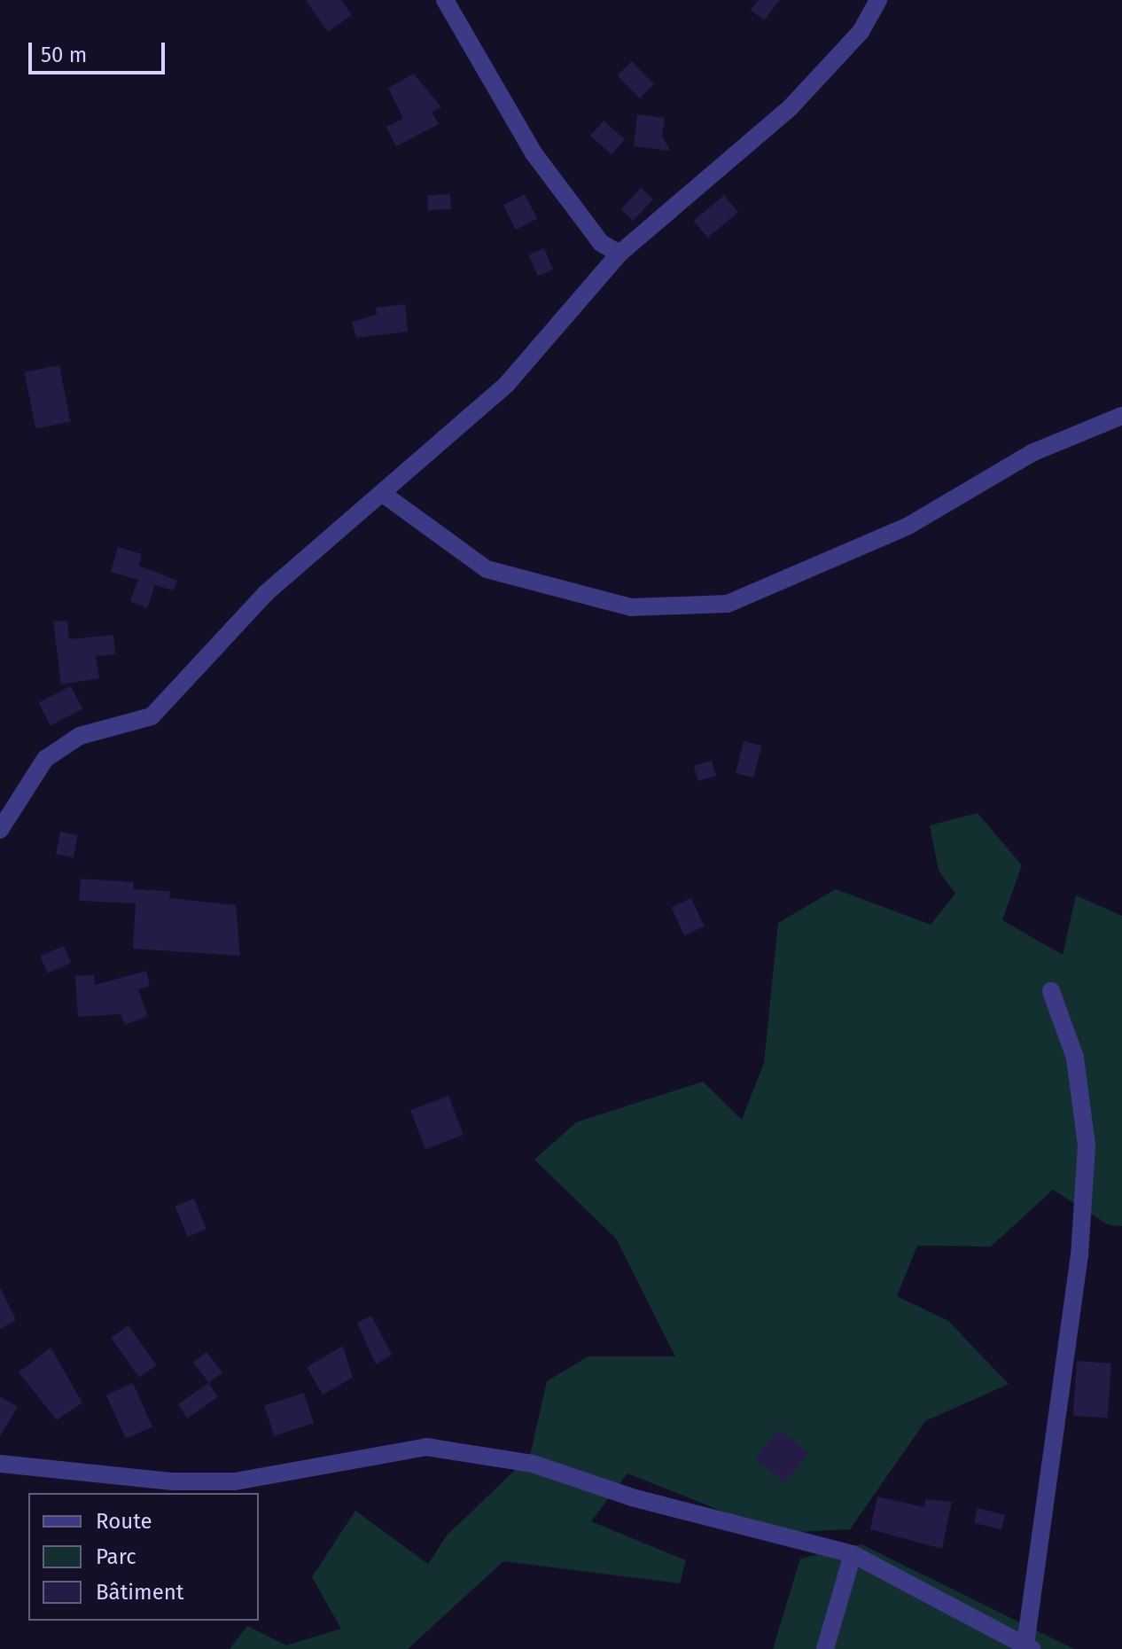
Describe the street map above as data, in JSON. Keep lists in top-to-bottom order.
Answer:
{
  "legend": ["Route", "Parc", "Bâtiment"],
  "scale_bar": "50 m"
}
